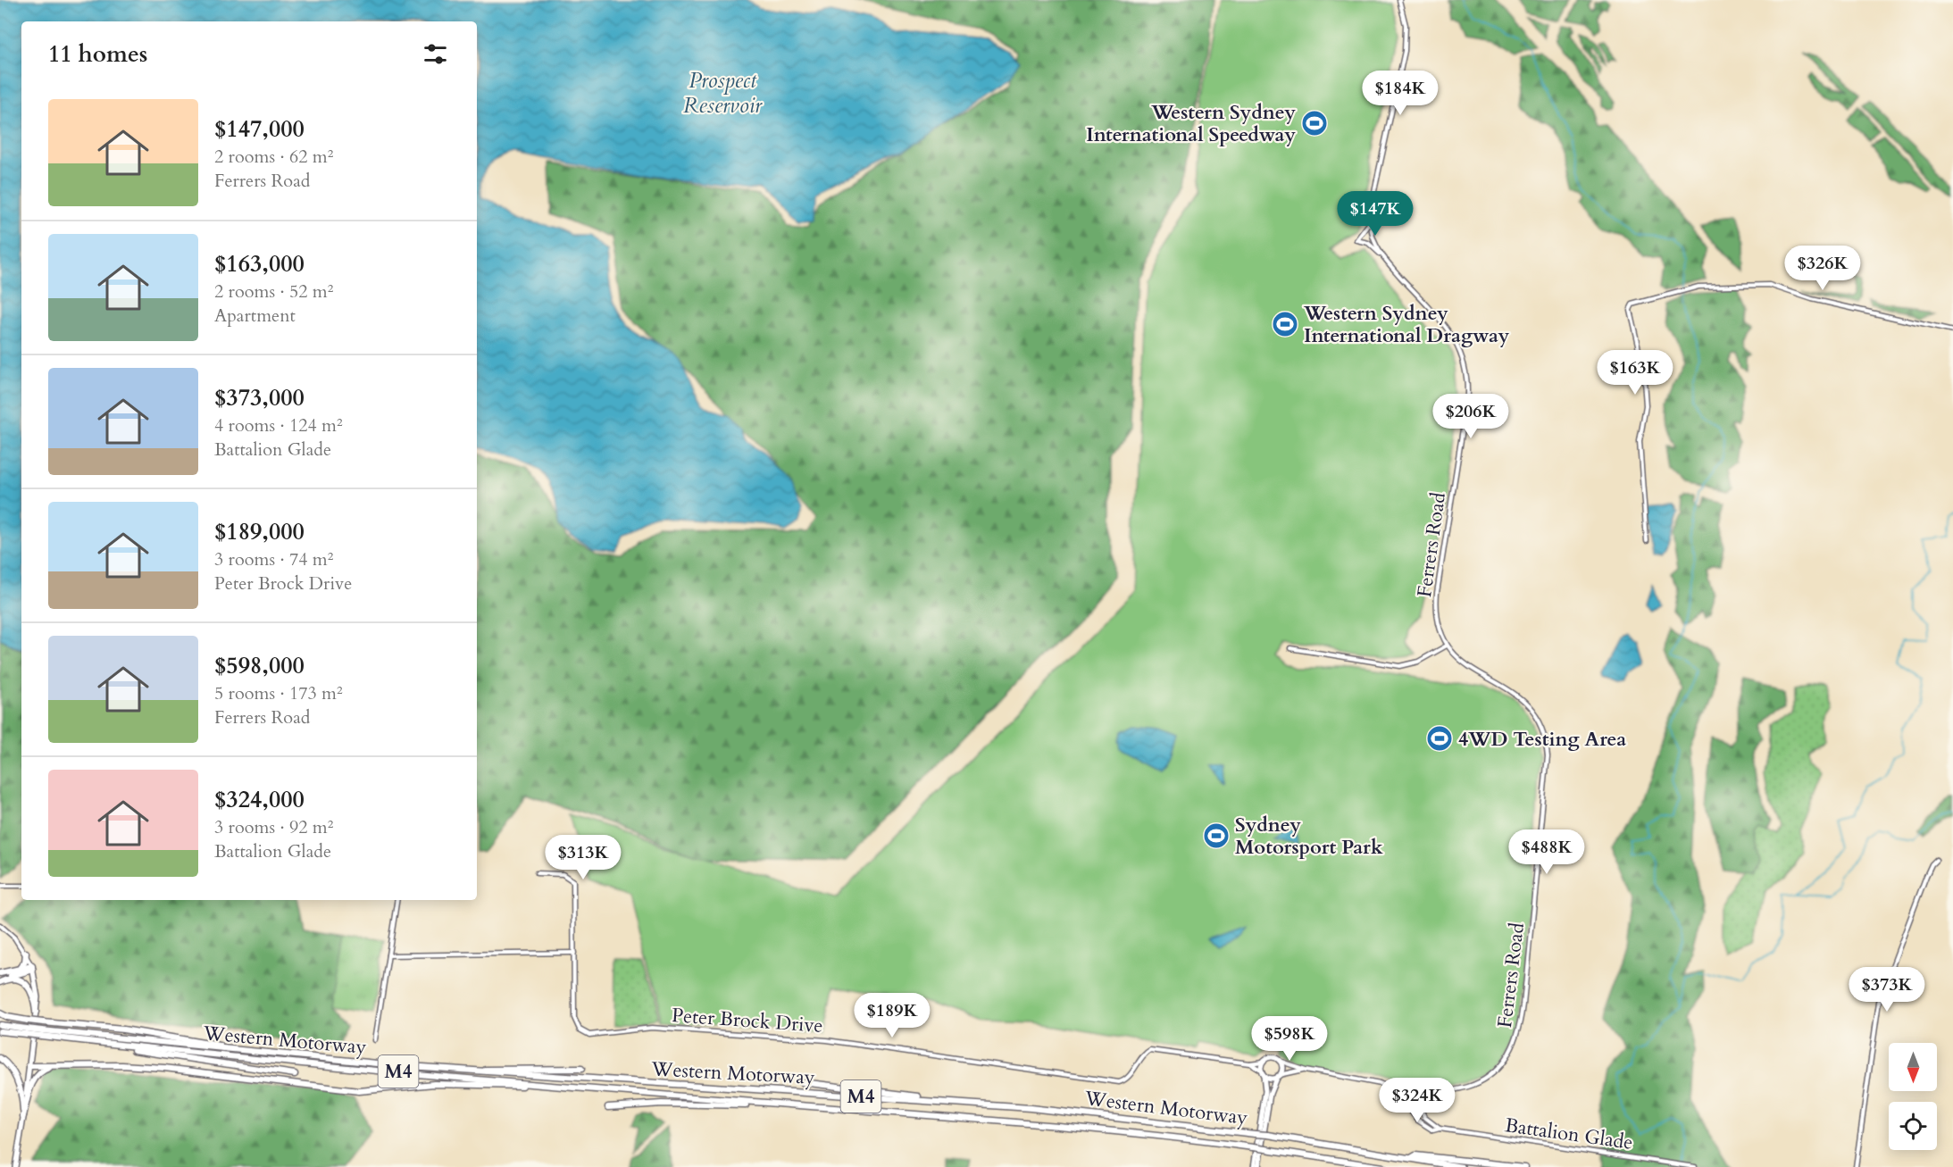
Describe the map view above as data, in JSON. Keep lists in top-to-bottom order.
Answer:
{
  "streets": {
    "highway": ["Western Motorway", "M4"],
    "street": ["Ferrers Road", "Peter Brock Drive", "Battalion Glade"]
  },
  "crossings": [
    ["Ferrers Road", "Battalion Glade"],
    ["Western Motorway", "M4"]
  ],
  "water": ["Prospect Reservoir"],
  "places": {
    "sports": [
      "Western Sydney International Speedway",
      "Western Sydney International Dragway",
      "4WD Testing Area",
      "Sydney Motorsport Park"
    ]
  },
  "north": "bottom",
  "page": {
    "heading": "11 homes",
    "price": [
      "$184K",
      "$147K",
      "$326K",
      "$163K",
      "$206K",
      "$488K",
      "$313K",
      "$373K",
      "$189K",
      "$598K",
      "$324K"
    ],
    "list": [
      {
        "name": "$147,000",
        "note": "2 rooms · 62 m² · Ferrers Road"
      },
      {
        "name": "$163,000",
        "note": "2 rooms · 52 m² · Apartment"
      },
      {
        "name": "$373,000",
        "note": "4 rooms · 124 m² · Battalion Glade"
      },
      {
        "name": "$189,000",
        "note": "3 rooms · 74 m² · Peter Brock Drive"
      },
      {
        "name": "$598,000",
        "note": "5 rooms · 173 m² · Ferrers Road"
      },
      {
        "name": "$324,000",
        "note": "3 rooms · 92 m² · Battalion Glade"
      }
    ]
  }
}
